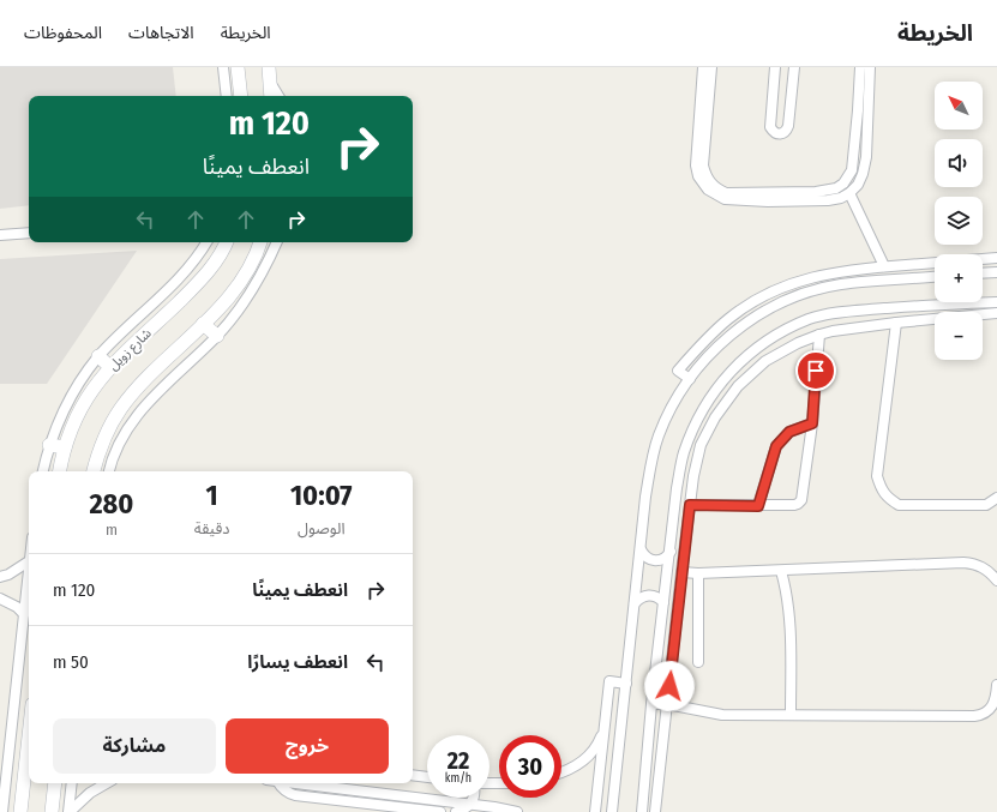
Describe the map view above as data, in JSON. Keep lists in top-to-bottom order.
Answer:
{
  "streets": {
    "main road": ["شارع زويل"]
  },
  "north": "top left",
  "page": {
    "header": "الخريطة",
    "nav": ["الخريطة", "الاتجاهات", "المحفوظات"],
    "map_buttons": ["+", "−"],
    "turn": ["120 m", "انعطف يمينًا"],
    "eta": [
      "10:07",
      "الوصول",
      "1",
      "دقيقة",
      "280",
      "m"
    ],
    "list": [
      {
        "name": "انعطف يمينًا",
        "value": "120 m"
      },
      {
        "name": "انعطف يسارًا",
        "value": "50 m"
      }
    ],
    "buttons": ["خروج", "مشاركة"],
    "speed": "22 km/h",
    "limit": "30"
  }
}
